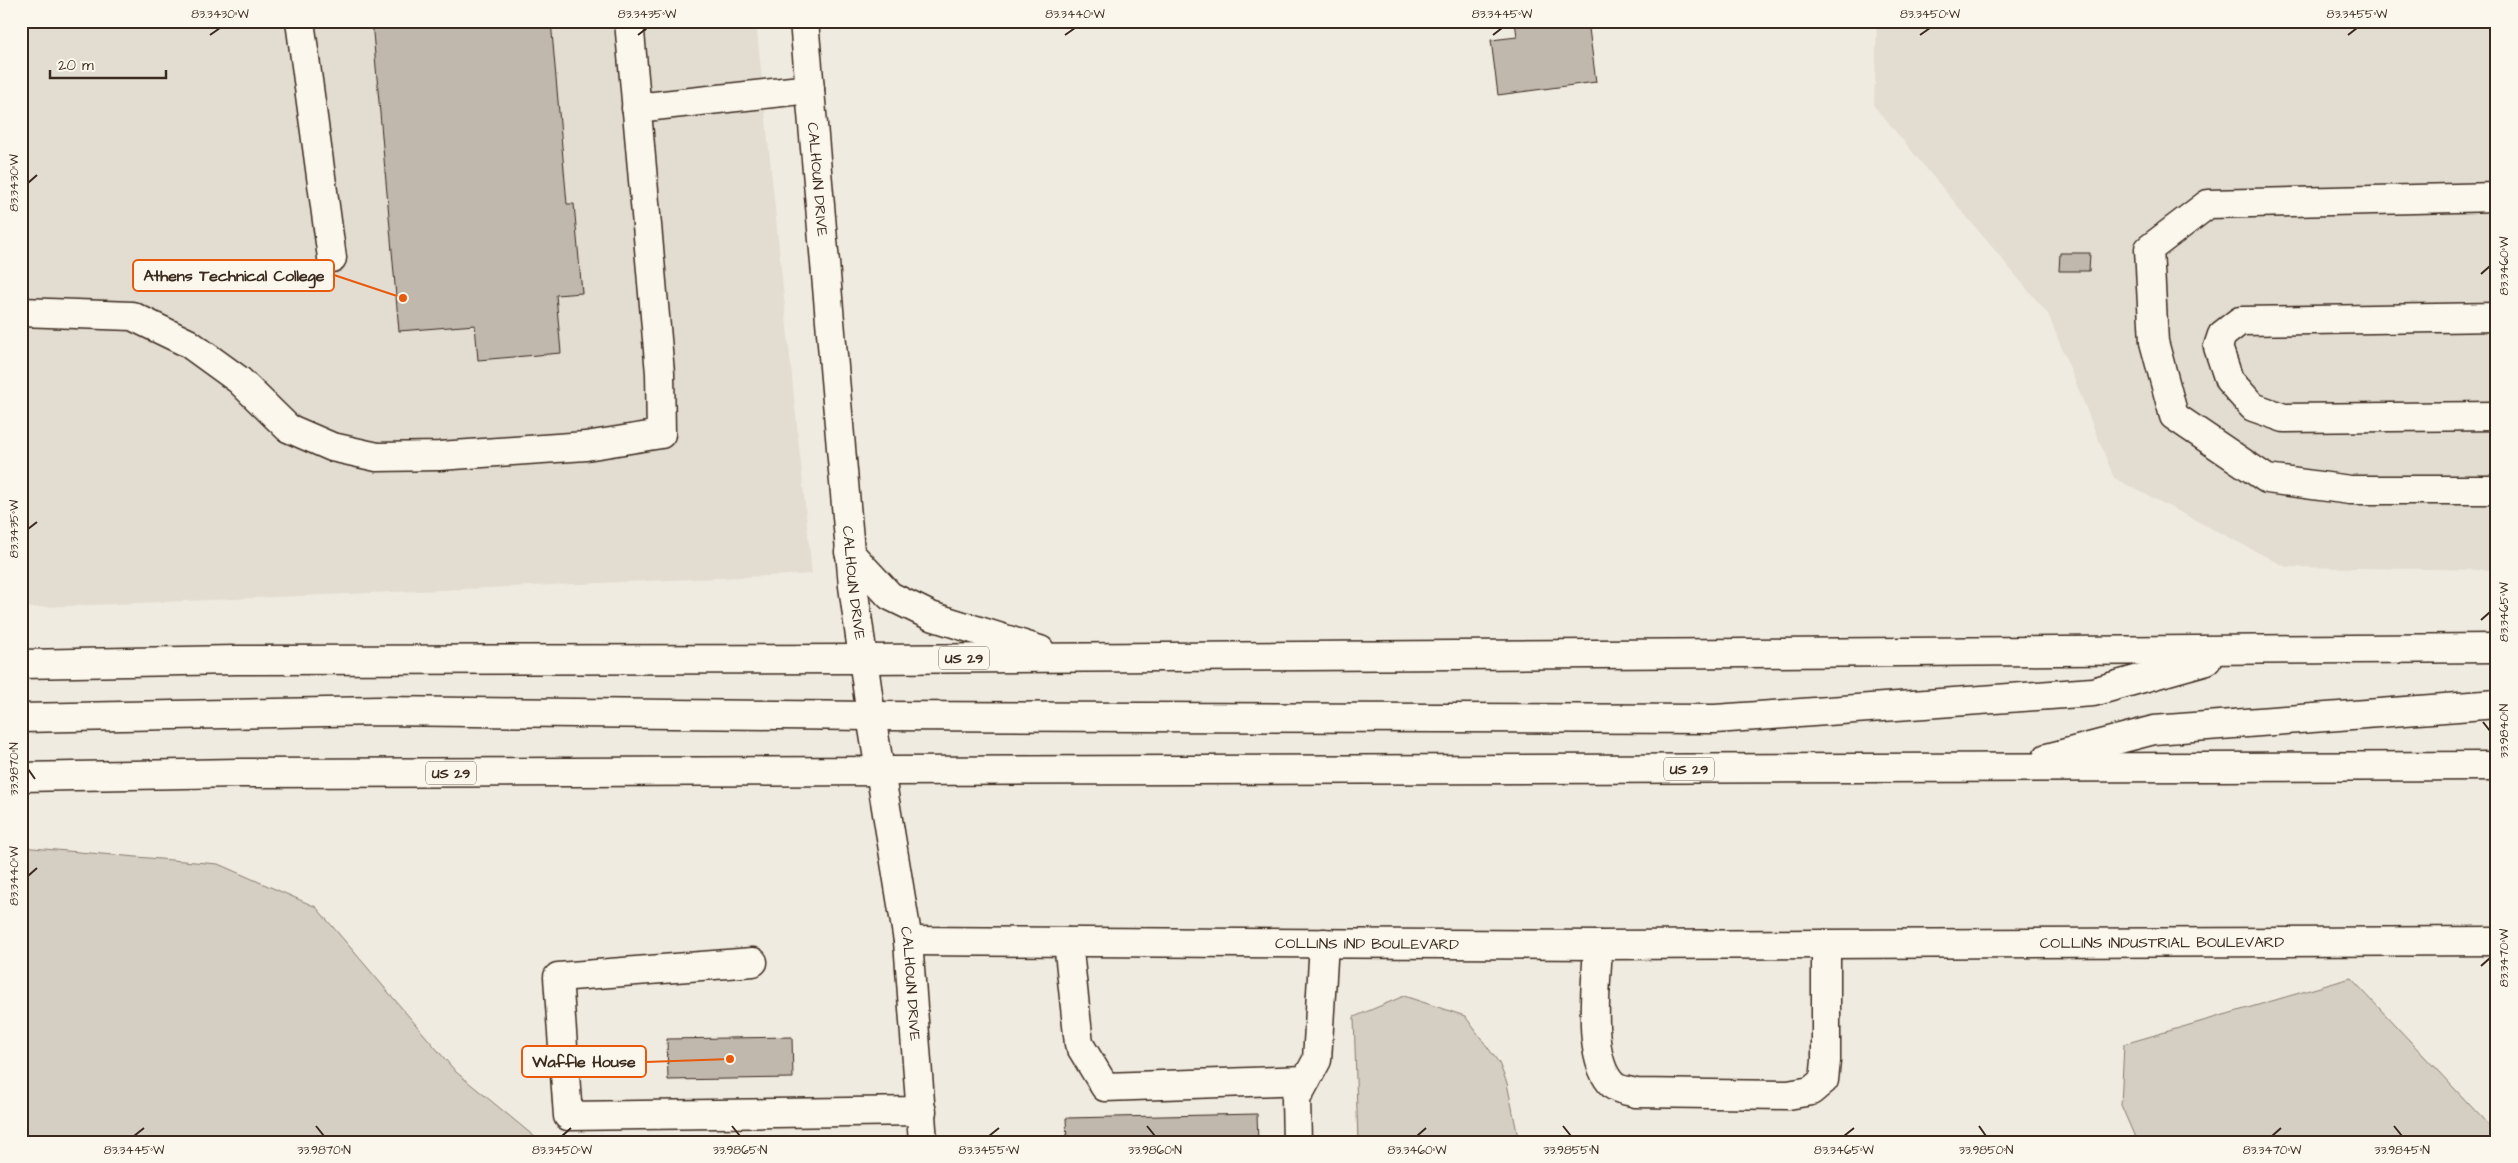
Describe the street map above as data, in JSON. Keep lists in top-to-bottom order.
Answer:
{
  "streets": {
    "main road": [
      "CALHOUN DRIVE",
      "US 29",
      "COLLINS INDUSTRIAL BOULEVARD",
      "COLLINS IND BOULEVARD"
    ]
  },
  "crossings": [
    ["CALHOUN DRIVE", "US 29"],
    ["CALHOUN DRIVE", "COLLINS IND BOULEVARD"],
    ["COLLINS INDUSTRIAL BOULEVARD", "COLLINS IND BOULEVARD"]
  ],
  "places": ["Athens Technical College", "Waffle House"],
  "scale_bar": "20 m",
  "coordinates": [
    "83.3430°W",
    "83.3435°W",
    "83.3440°W",
    "83.3445°W",
    "83.3450°W",
    "83.3455°W",
    "83.3460°W",
    "83.3465°W",
    "33.9840°N",
    "33.9870°N",
    "83.3470°W",
    "33.9865°N",
    "33.9860°N",
    "33.9855°N",
    "33.9850°N",
    "33.9845°N"
  ]
}
